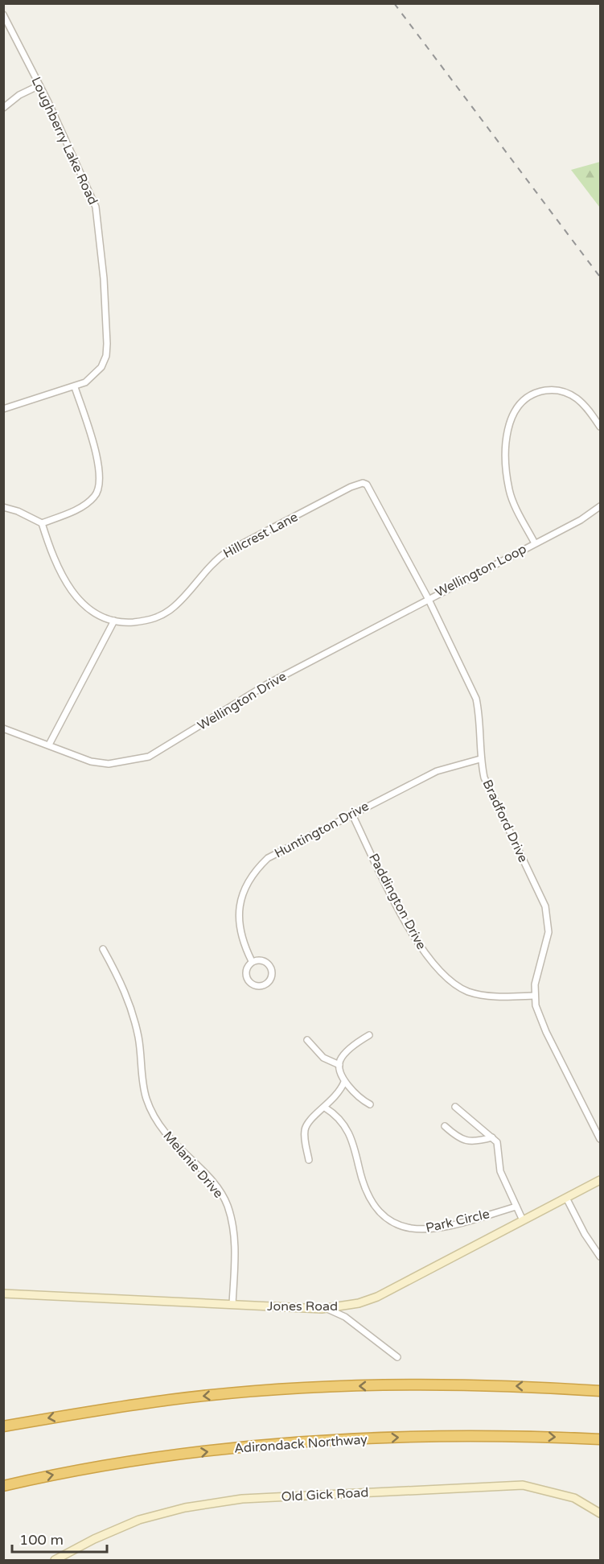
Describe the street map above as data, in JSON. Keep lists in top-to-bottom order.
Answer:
{
  "streets": {
    "highway": ["Adirondack Northway"],
    "street": [
      "Loughberry Lake Road",
      "Hillcrest Lane",
      "Wellington Loop",
      "Wellington Drive",
      "Bradford Drive",
      "Huntington Drive",
      "Paddington Drive",
      "Melanie Drive",
      "Park Circle",
      "Jones Road",
      "Old Gick Road"
    ]
  },
  "crossings": [
    ["Hillcrest Lane", "Bradford Drive"],
    ["Wellington Loop", "Wellington Drive"],
    ["Wellington Loop", "Bradford Drive"],
    ["Wellington Drive", "Bradford Drive"],
    ["Bradford Drive", "Huntington Drive"],
    ["Bradford Drive", "Paddington Drive"],
    ["Huntington Drive", "Paddington Drive"],
    ["Melanie Drive", "Jones Road"]
  ],
  "scale_bar": "100 m"
}
